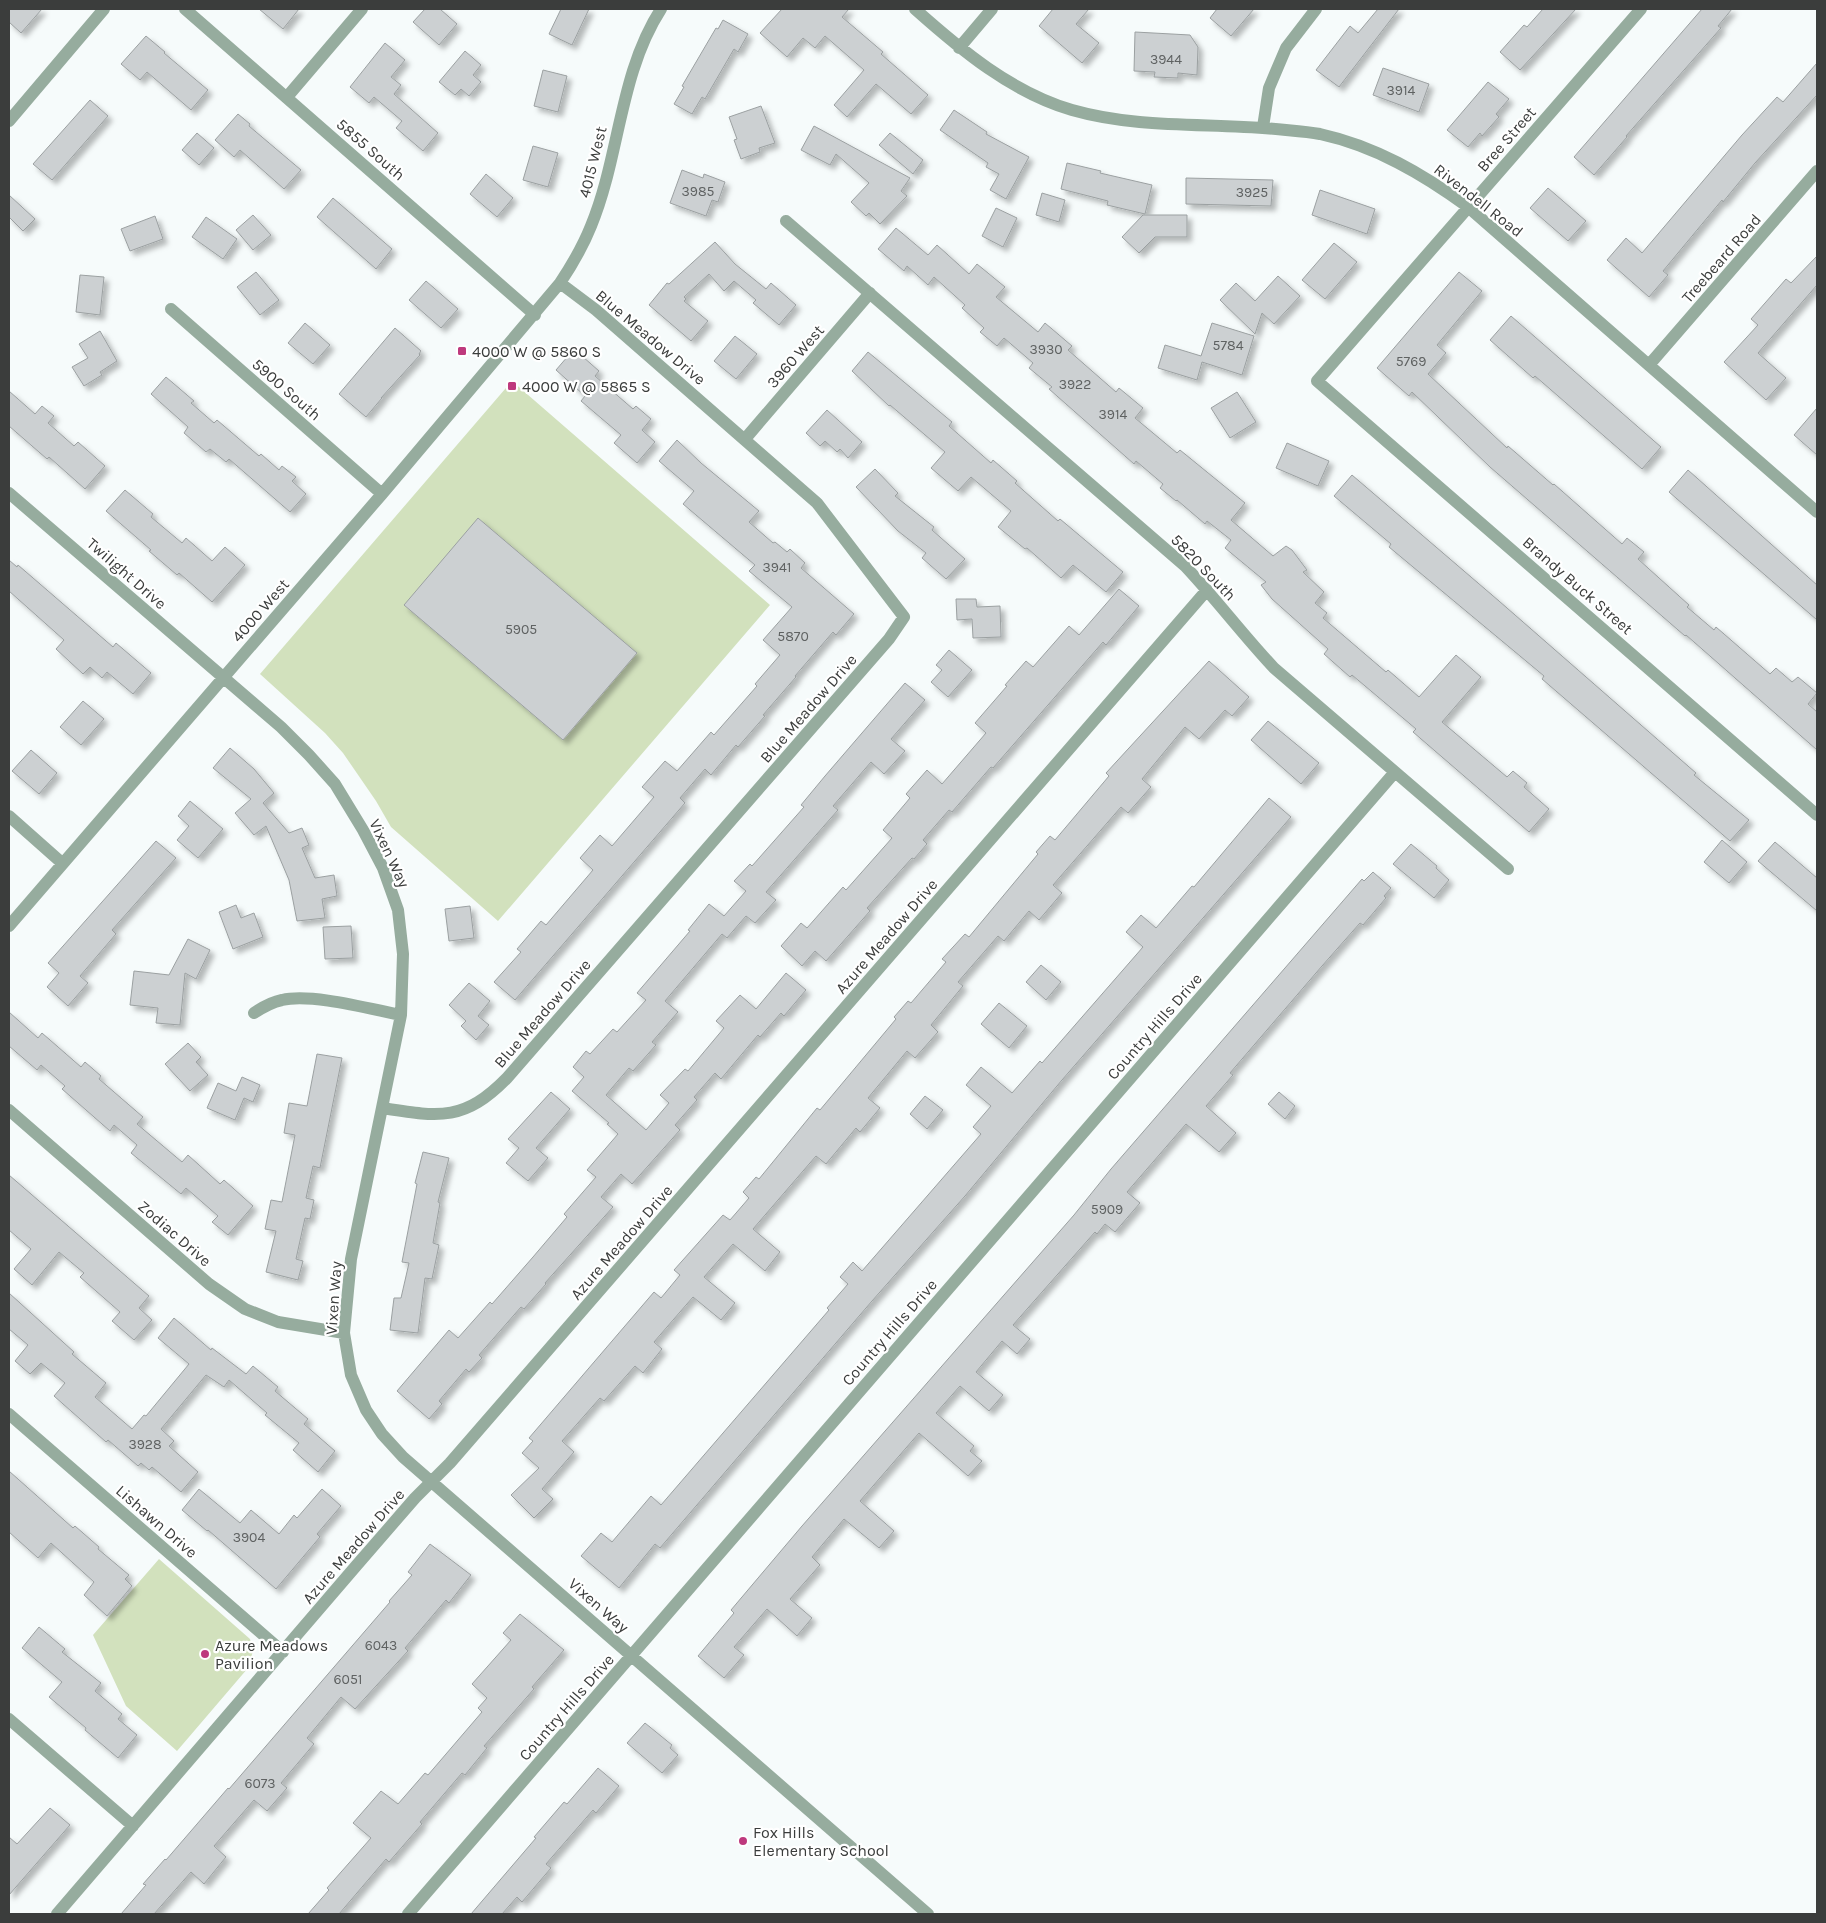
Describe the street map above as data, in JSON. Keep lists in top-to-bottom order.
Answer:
{
  "streets": {
    "street": [
      "Bree Street",
      "5855 South",
      "4015 West",
      "Rivendell Road",
      "Treebeard Road",
      "Blue Meadow Drive",
      "3960 West",
      "5900 South",
      "5820 South",
      "Twilight Drive",
      "Brandy Buck Street",
      "4000 West",
      "Vixen Way",
      "Azure Meadow Drive",
      "Country Hills Drive",
      "Zodiac Drive",
      "Lishawn Drive"
    ]
  },
  "crossings": [
    ["Bree Street", "Rivendell Road"],
    ["Bree Street", "Brandy Buck Street"],
    ["5855 South", "4015 West"],
    ["5855 South", "4000 West"],
    ["4015 West", "Blue Meadow Drive"],
    ["4015 West", "4000 West"],
    ["Rivendell Road", "Treebeard Road"],
    ["Blue Meadow Drive", "3960 West"],
    ["Blue Meadow Drive", "Vixen Way"],
    ["3960 West", "5820 South"],
    ["5900 South", "4000 West"],
    ["5820 South", "Azure Meadow Drive"],
    ["5820 South", "Country Hills Drive"],
    ["Twilight Drive", "4000 West"],
    ["Twilight Drive", "Vixen Way"],
    ["4000 West", "Vixen Way"],
    ["Vixen Way", "Azure Meadow Drive"],
    ["Vixen Way", "Country Hills Drive"],
    ["Vixen Way", "Zodiac Drive"],
    ["Azure Meadow Drive", "Lishawn Drive"]
  ],
  "places": {
    "transit": ["4000 W @ 5860 S", "4000 W @ 5865 S"],
    "other": ["Azure Meadows Pavilion", "Fox Hills Elementary School"]
  },
  "house_numbers": [
    "3944",
    "3914",
    "3985",
    "3925",
    "5784",
    "3930",
    "5769",
    "3922",
    "3914",
    "3941",
    "5905",
    "5870",
    "5909",
    "3928",
    "3904",
    "6043",
    "6051",
    "6073"
  ]
}
